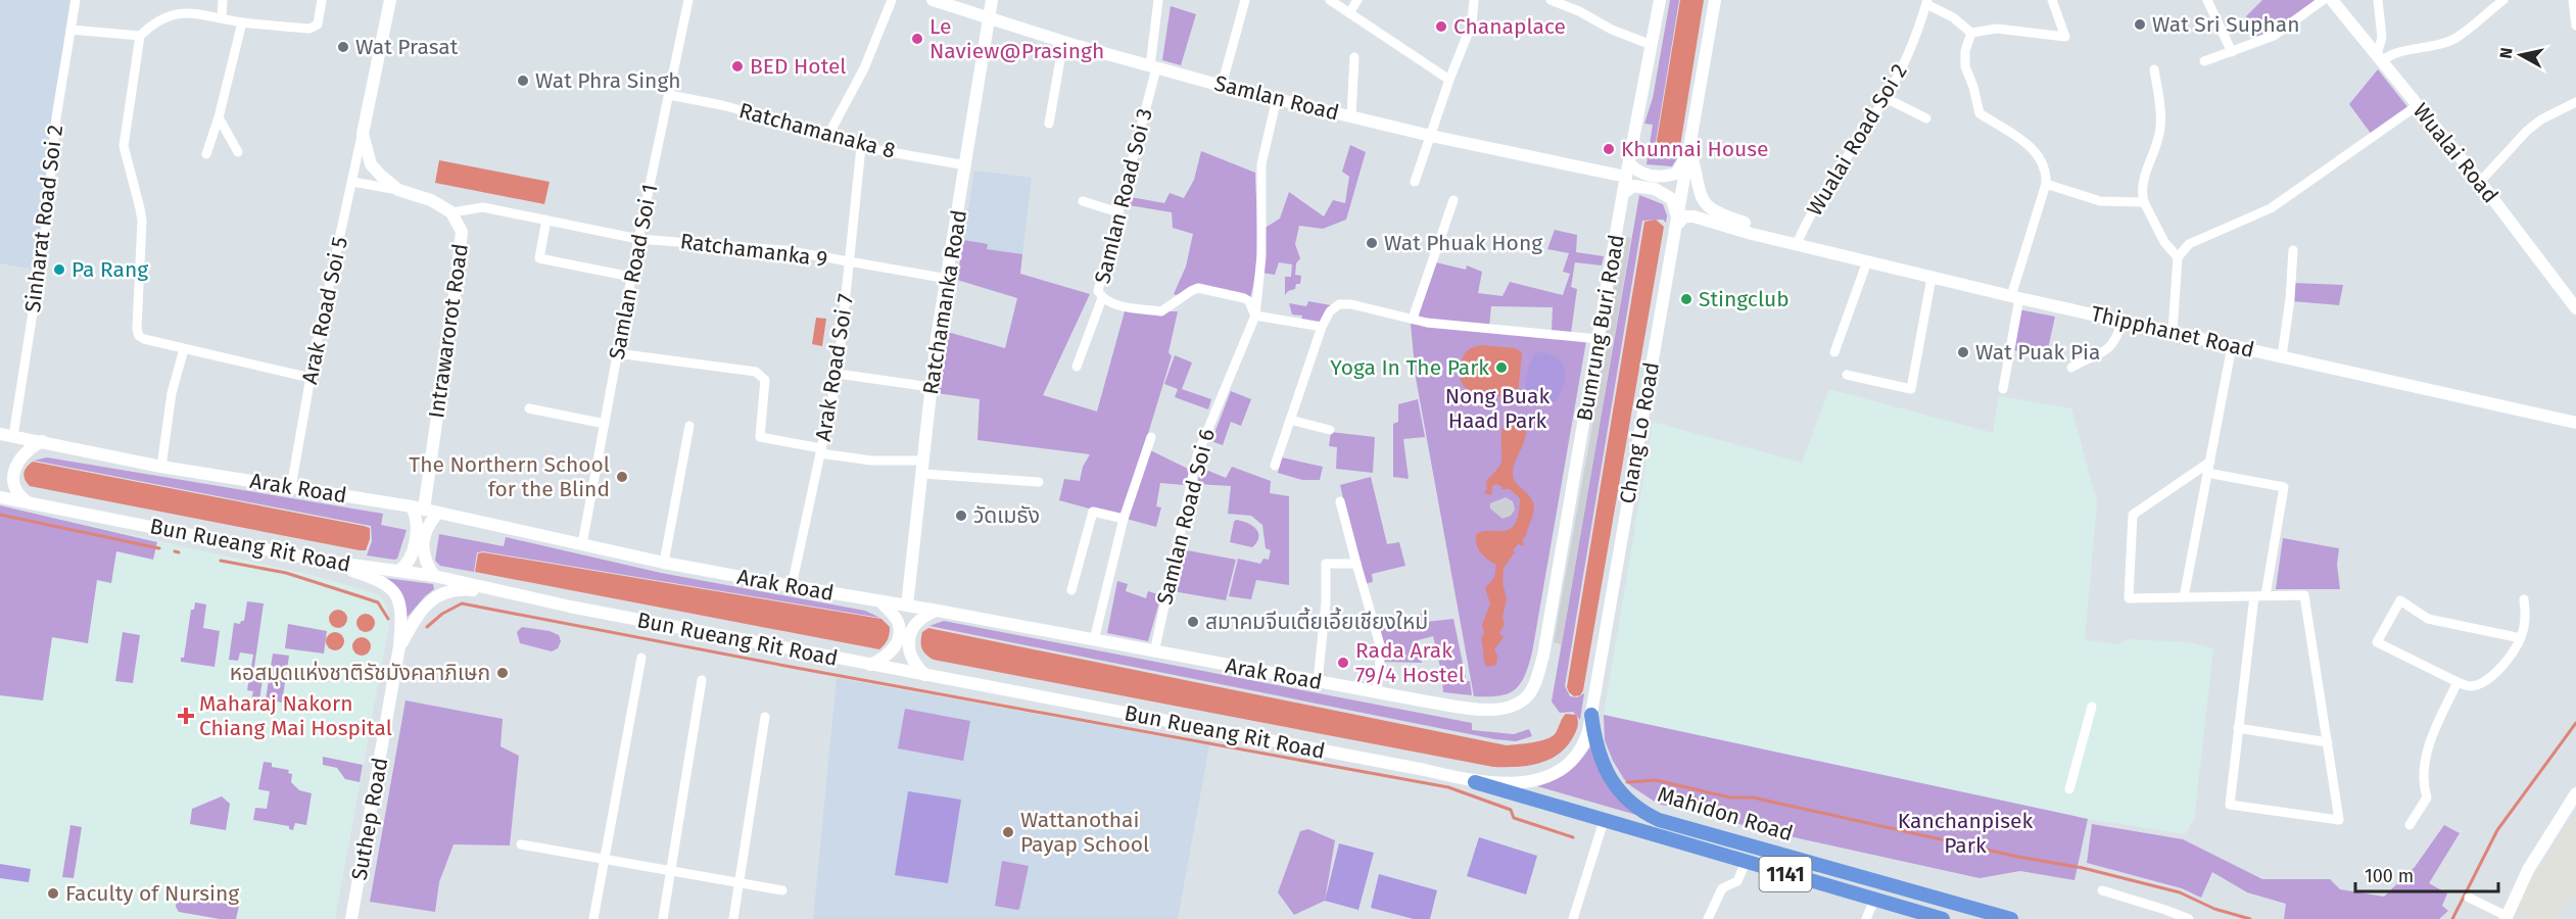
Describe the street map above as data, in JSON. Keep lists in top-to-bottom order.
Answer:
{
  "streets": {
    "main road": [
      "Samlan Road",
      "Wualai Road",
      "Ratchamanka Road",
      "Bumrung Buri Road",
      "Intrawarorot Road",
      "Thipphanet Road",
      "Chang Lo Road",
      "Arak Road",
      "Bun Rueang Rit Road",
      "Mahidon Road",
      "Suthep Road",
      "1141"
    ],
    "street": [
      "Ratchamanaka 8",
      "Wualai Road Soi 2",
      "Samlan Road Soi 3",
      "Sinharat Road Soi 2",
      "Ratchamanka 9",
      "Samlan Road Soi 1",
      "Arak Road Soi 5",
      "Arak Road Soi 7",
      "Samlan Road Soi 6"
    ]
  },
  "crossings": [
    ["Samlan Road", "Samlan Road Soi 3"],
    ["Samlan Road", "Ratchamanka Road"],
    ["Samlan Road", "Bumrung Buri Road"],
    ["Samlan Road", "Samlan Road Soi 6"],
    ["Ratchamanaka 8", "Samlan Road Soi 1"],
    ["Ratchamanaka 8", "Ratchamanka Road"],
    ["Ratchamanaka 8", "Arak Road Soi 7"],
    ["Wualai Road Soi 2", "Thipphanet Road"],
    ["Samlan Road Soi 3", "Samlan Road Soi 6"],
    ["Sinharat Road Soi 2", "Arak Road"],
    ["Ratchamanka 9", "Samlan Road Soi 1"],
    ["Ratchamanka 9", "Ratchamanka Road"],
    ["Ratchamanka 9", "Intrawarorot Road"],
    ["Ratchamanka 9", "Arak Road Soi 7"],
    ["Samlan Road Soi 1", "Arak Road"],
    ["Ratchamanka Road", "Arak Road"],
    ["Arak Road Soi 5", "Intrawarorot Road"],
    ["Arak Road Soi 5", "Arak Road"],
    ["Bumrung Buri Road", "Arak Road"],
    ["Intrawarorot Road", "Arak Road"],
    ["Intrawarorot Road", "Bun Rueang Rit Road"],
    ["Thipphanet Road", "Chang Lo Road"],
    ["Arak Road Soi 7", "Arak Road"],
    ["Chang Lo Road", "Bun Rueang Rit Road"],
    ["Chang Lo Road", "Mahidon Road"],
    ["Arak Road", "Samlan Road Soi 6"],
    ["Bun Rueang Rit Road", "Mahidon Road"],
    ["Bun Rueang Rit Road", "Suthep Road"]
  ],
  "parks": ["Nong Buak Haad Park", "Kanchanpisek Park"],
  "places": {
    "other": [
      "Wat Sri Suphan",
      "Chanaplace",
      "Le Naview@Prasingh",
      "Wat Prasat",
      "BED Hotel",
      "Wat Phra Singh",
      "Khunnai House",
      "Wat Phuak Hong",
      "Pa Rang",
      "Stingclub",
      "Wat Puak Pia",
      "Yoga In The Park",
      "The Northern School for the Blind",
      "วัดเมธัง",
      "สมาคมจีนเตี้ยเอี้ยเชียงใหม่",
      "Rada Arak 79/4 Hostel",
      "หอสมุดแห่งชาติรัชมังคลาภิเษก",
      "Wattanothai Payap School",
      "Faculty of Nursing"
    ],
    "health": ["Maharaj Nakorn Chiang Mai Hospital"]
  },
  "scale_bar": "100 m",
  "north": "left"
}
